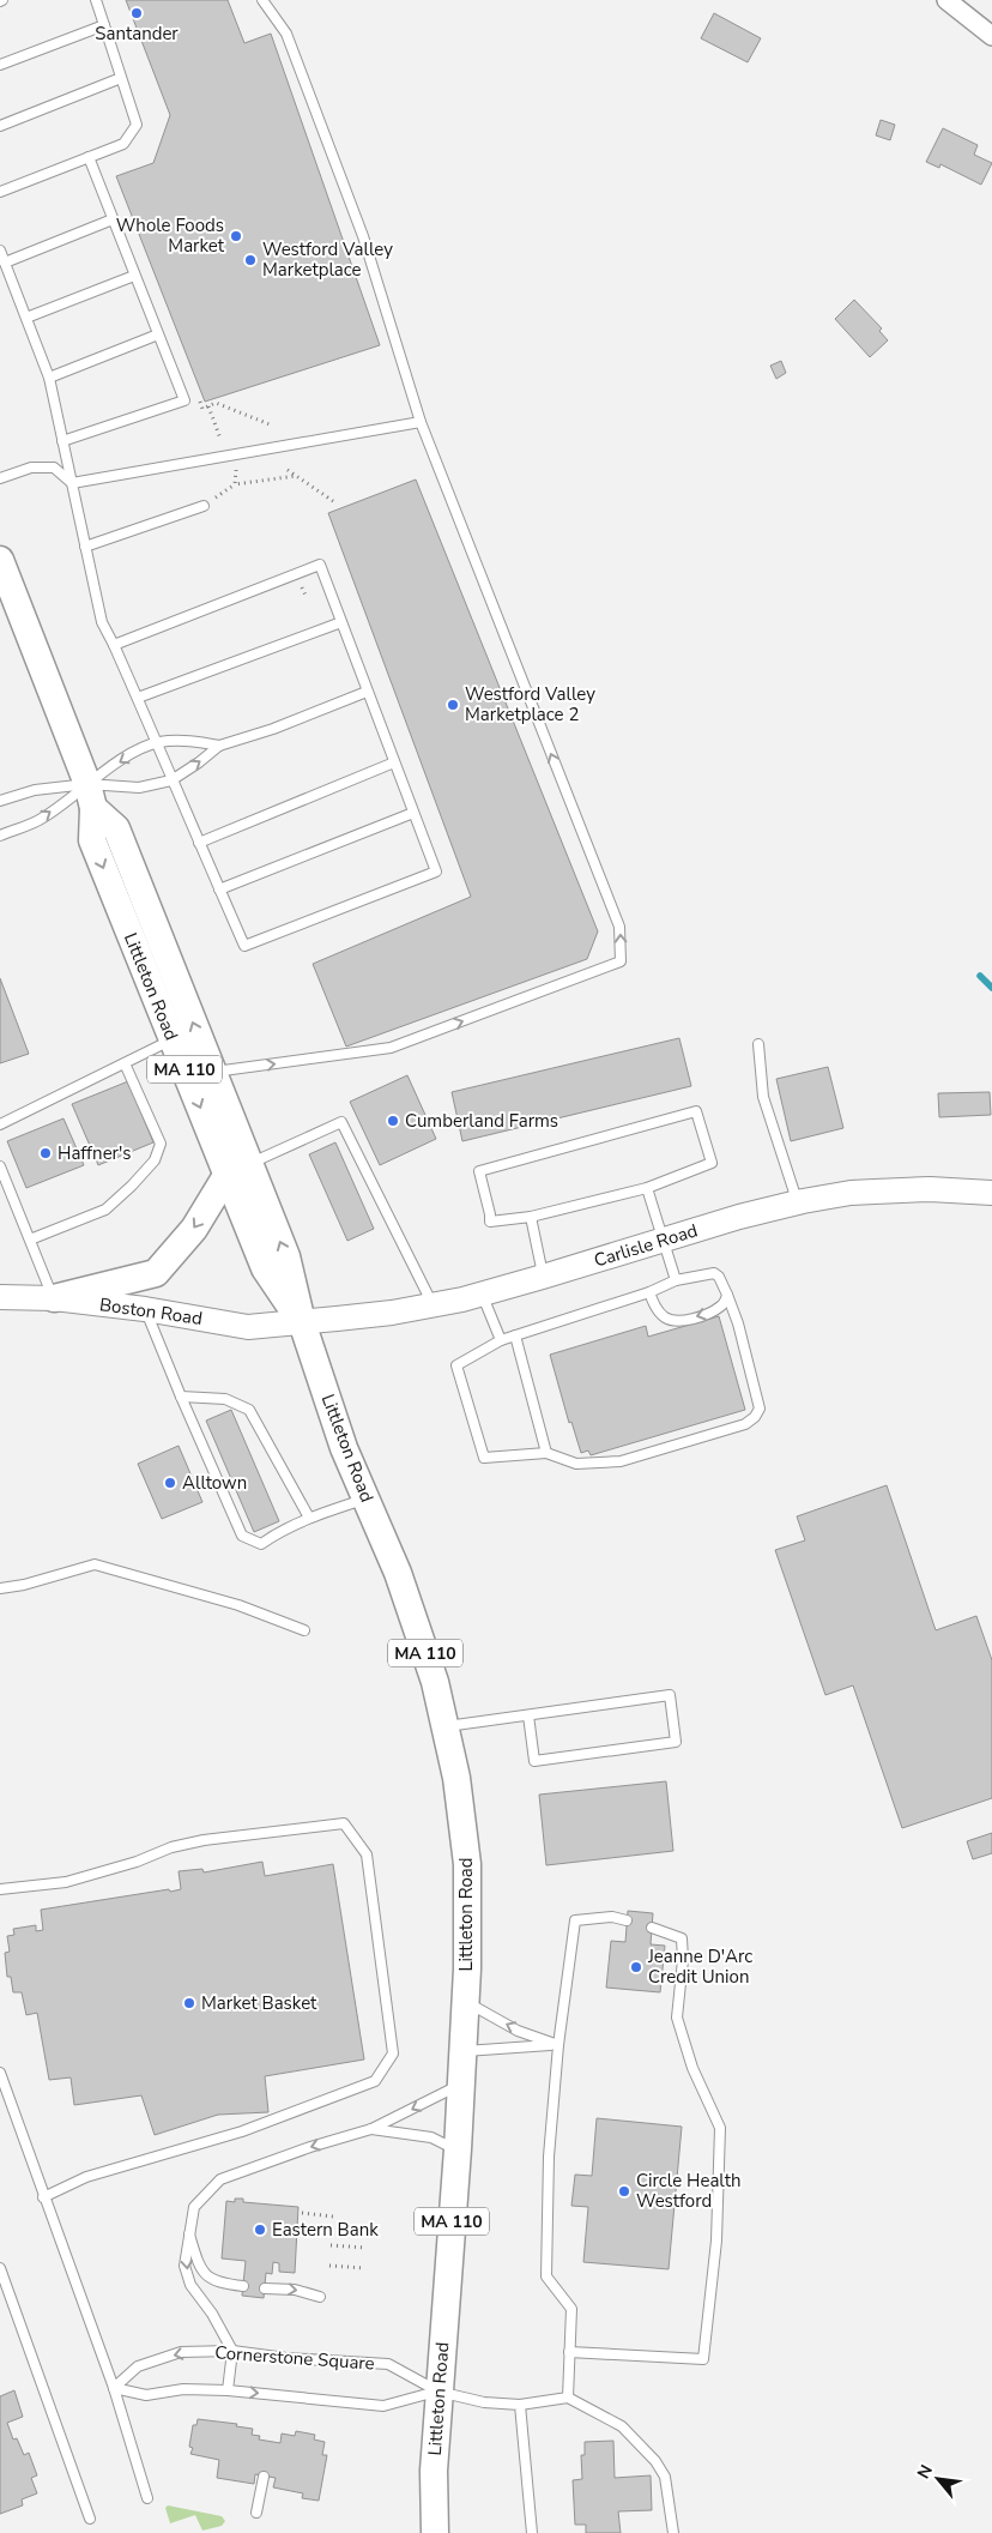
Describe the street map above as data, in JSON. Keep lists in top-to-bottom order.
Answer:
{
  "streets": {
    "main road": [
      "Littleton Road",
      "MA 110",
      "Carlisle Road",
      "Boston Road"
    ],
    "lane": ["Cornerstone Square"]
  },
  "crossings": [
    ["Littleton Road", "Carlisle Road"],
    ["Littleton Road", "Boston Road"],
    ["Littleton Road", "Cornerstone Square"],
    ["Carlisle Road", "Boston Road"]
  ],
  "places": [
    "Santander",
    "Whole Foods Market",
    "Westford Valley Marketplace",
    "Westford Valley Marketplace 2",
    "Cumberland Farms",
    "Haffner's",
    "Alltown",
    "Jeanne D'Arc Credit Union",
    "Market Basket",
    "Circle Health Westford",
    "Eastern Bank"
  ],
  "north": "top left"
}
